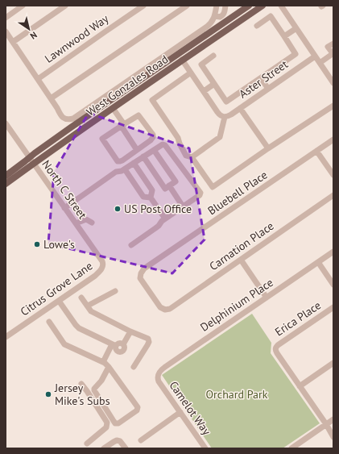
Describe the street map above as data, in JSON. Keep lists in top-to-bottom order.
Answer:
{
  "streets": {
    "main road": ["West Gonzales Road"],
    "street": [
      "Lawnwood Way",
      "Aster Street",
      "North C Street",
      "Bluebell Place",
      "Carnation Place",
      "Citrus Grove Lane",
      "Delphinium Place",
      "Erica Place",
      "Camelot Way"
    ]
  },
  "crossings": [
    ["West Gonzales Road", "North C Street"],
    ["North C Street", "Citrus Grove Lane"],
    ["Bluebell Place", "Carnation Place"],
    ["Delphinium Place", "Camelot Way"]
  ],
  "parks": ["Orchard Park"],
  "places": ["US Post Office", "Lowe's", "Jersey Mike's Subs"],
  "north": "bottom right"
}
